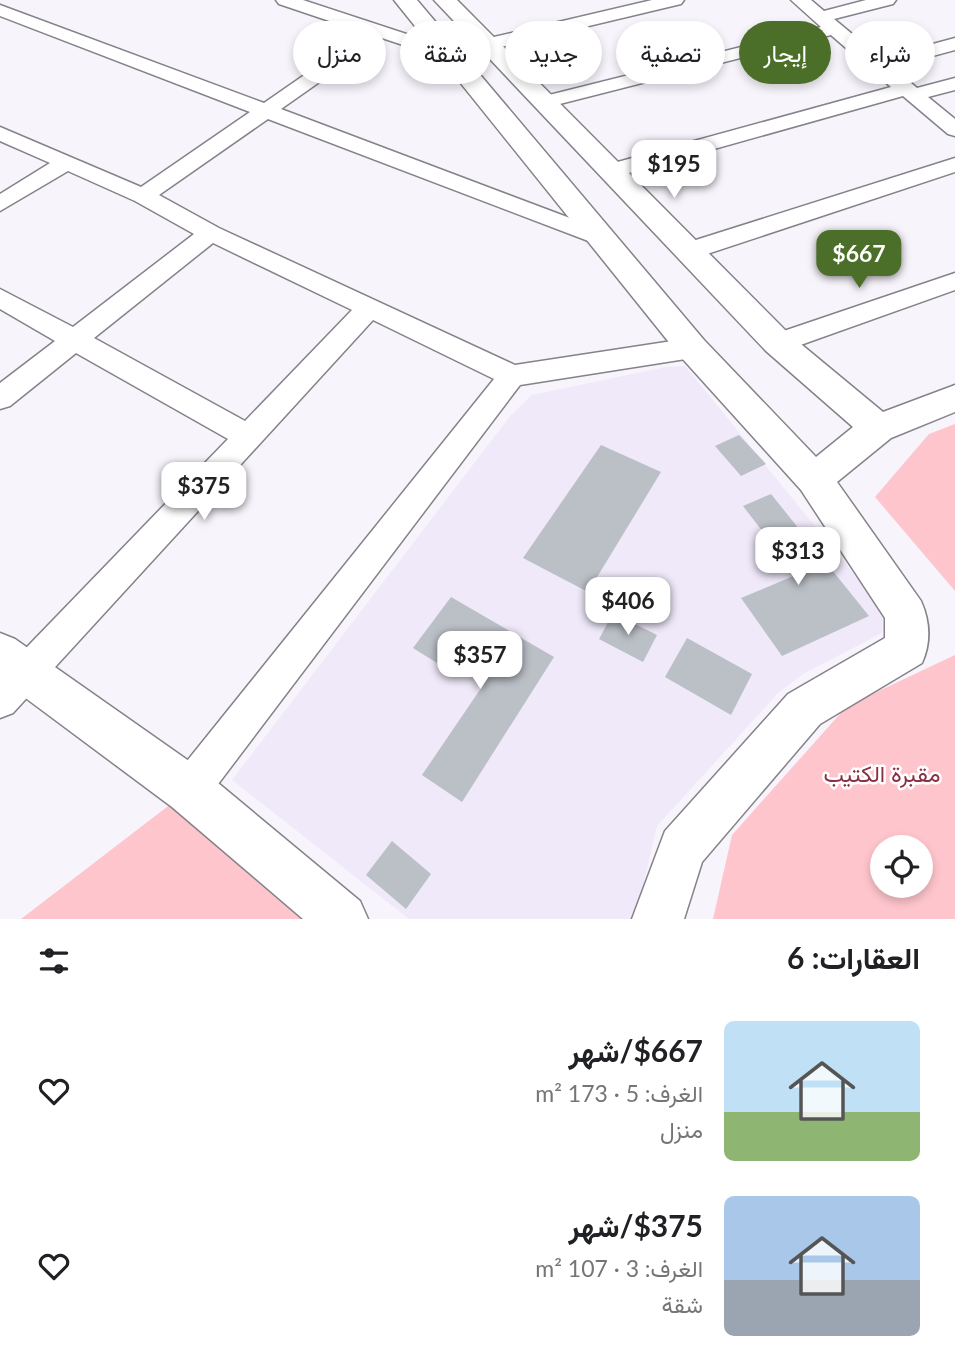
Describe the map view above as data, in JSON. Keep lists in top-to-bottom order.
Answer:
{
  "parks": ["مقبرة الكتيب"],
  "page": {
    "chip": [
      "شراء",
      "إيجار",
      "تصفية",
      "جديد",
      "شقة",
      "منزل"
    ],
    "price": [
      "$195",
      "$667",
      "$375",
      "$313",
      "$406",
      "$357"
    ],
    "heading": "العقارات: 6",
    "list": [
      {
        "name": "$667/شهر",
        "note": "الغرف: 5 · 173 m² · منزل"
      },
      {
        "name": "$375/شهر",
        "note": "الغرف: 3 · 107 m² · شقة"
      }
    ]
  }
}
